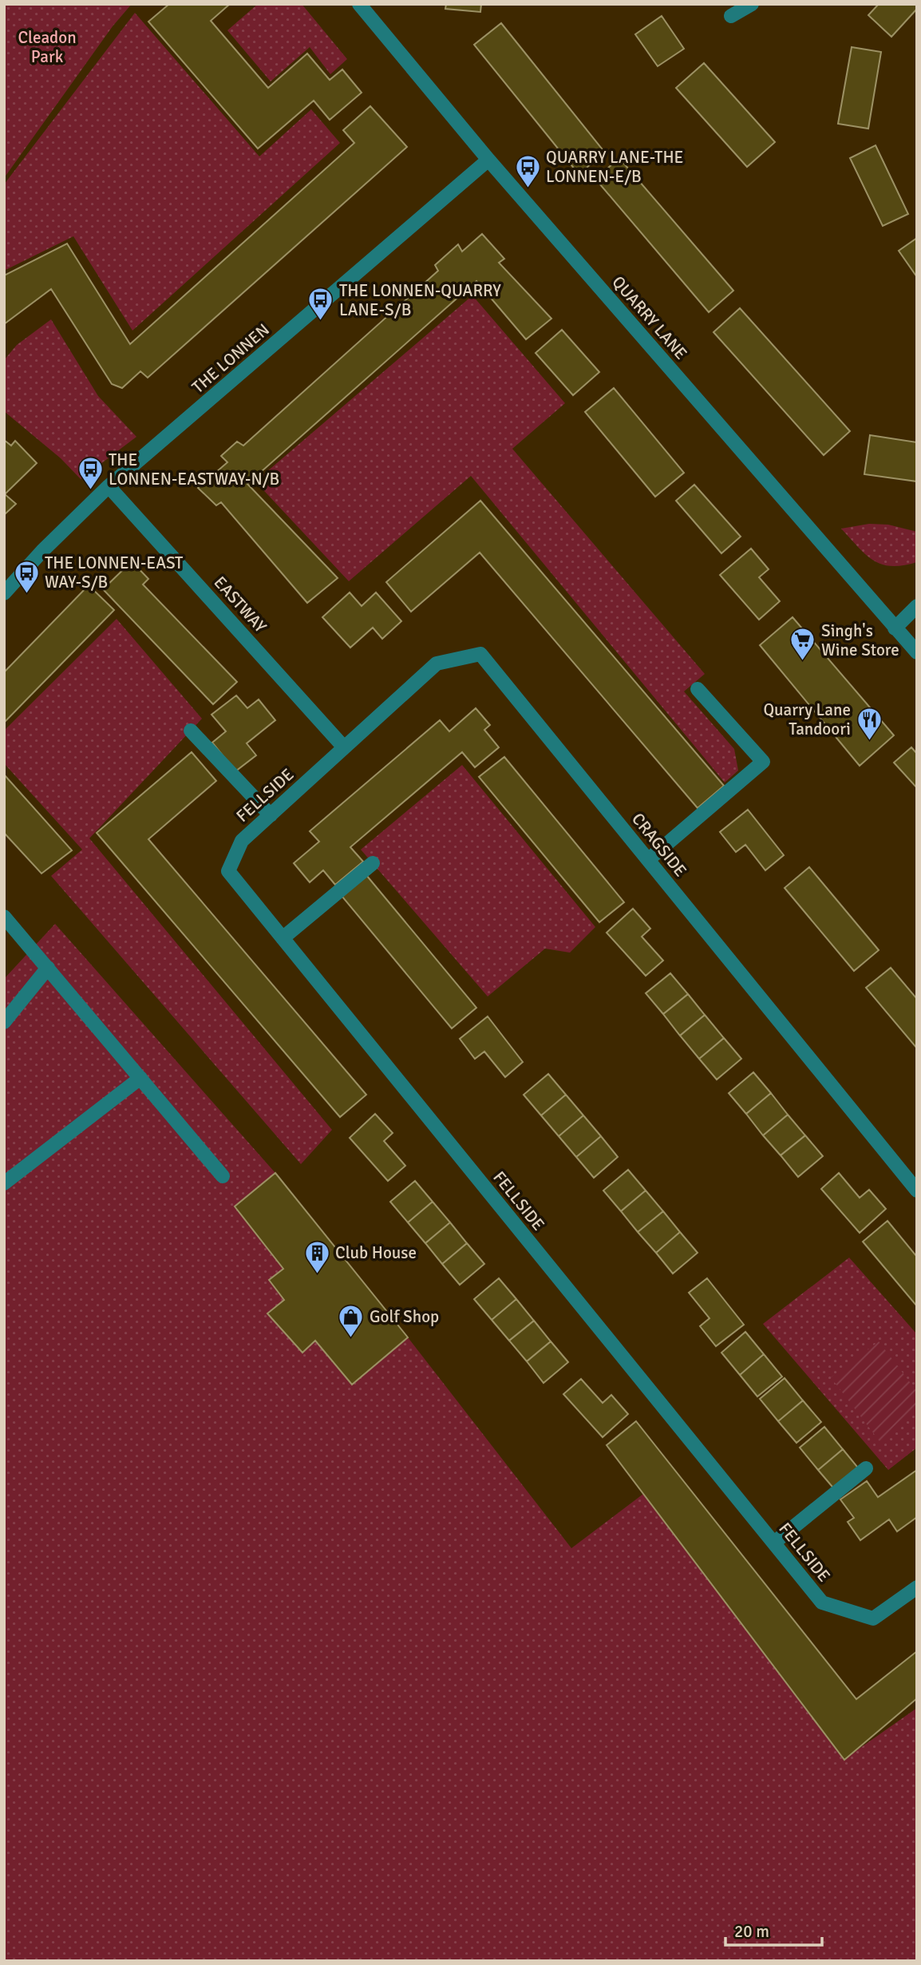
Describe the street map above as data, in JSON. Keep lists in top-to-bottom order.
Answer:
{
  "streets": {
    "street": [
      "QUARRY LANE",
      "THE LONNEN",
      "EASTWAY",
      "FELLSIDE",
      "CRAGSIDE"
    ]
  },
  "crossings": [
    ["QUARRY LANE", "THE LONNEN"],
    ["THE LONNEN", "EASTWAY"],
    ["EASTWAY", "FELLSIDE"],
    ["EASTWAY", "CRAGSIDE"],
    ["FELLSIDE", "CRAGSIDE"]
  ],
  "parks": ["Cleadon Park"],
  "places": {
    "bus stop": [
      "QUARRY LANE-THE LONNEN-E/B",
      "THE LONNEN-QUARRY LANE-S/B",
      "THE LONNEN-EASTWAY-N/B",
      "THE LONNEN-EAST WAY-S/B"
    ],
    "supermarket": ["Singh's Wine Store"],
    "restaurant": ["Quarry Lane Tandoori"],
    "building": ["Club House"],
    "shop": ["Golf Shop"]
  },
  "scale_bar": "20 m"
}
